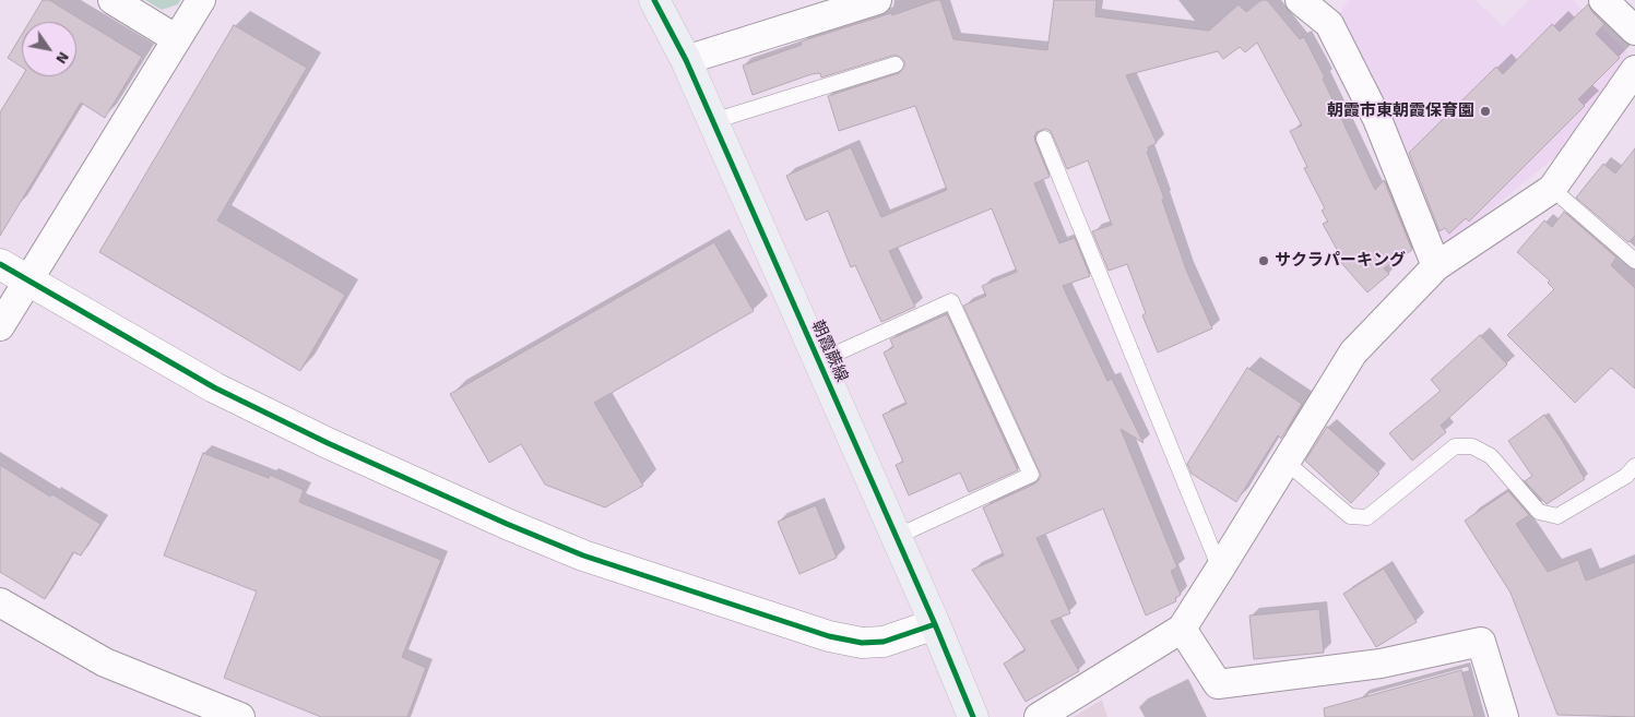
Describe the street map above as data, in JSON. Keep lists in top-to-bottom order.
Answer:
{
  "streets": {
    "main road": ["朝霞蕨線"]
  },
  "places": ["朝霞市東朝霞保育園", "サクラパーキング"],
  "north": "bottom right"
}
